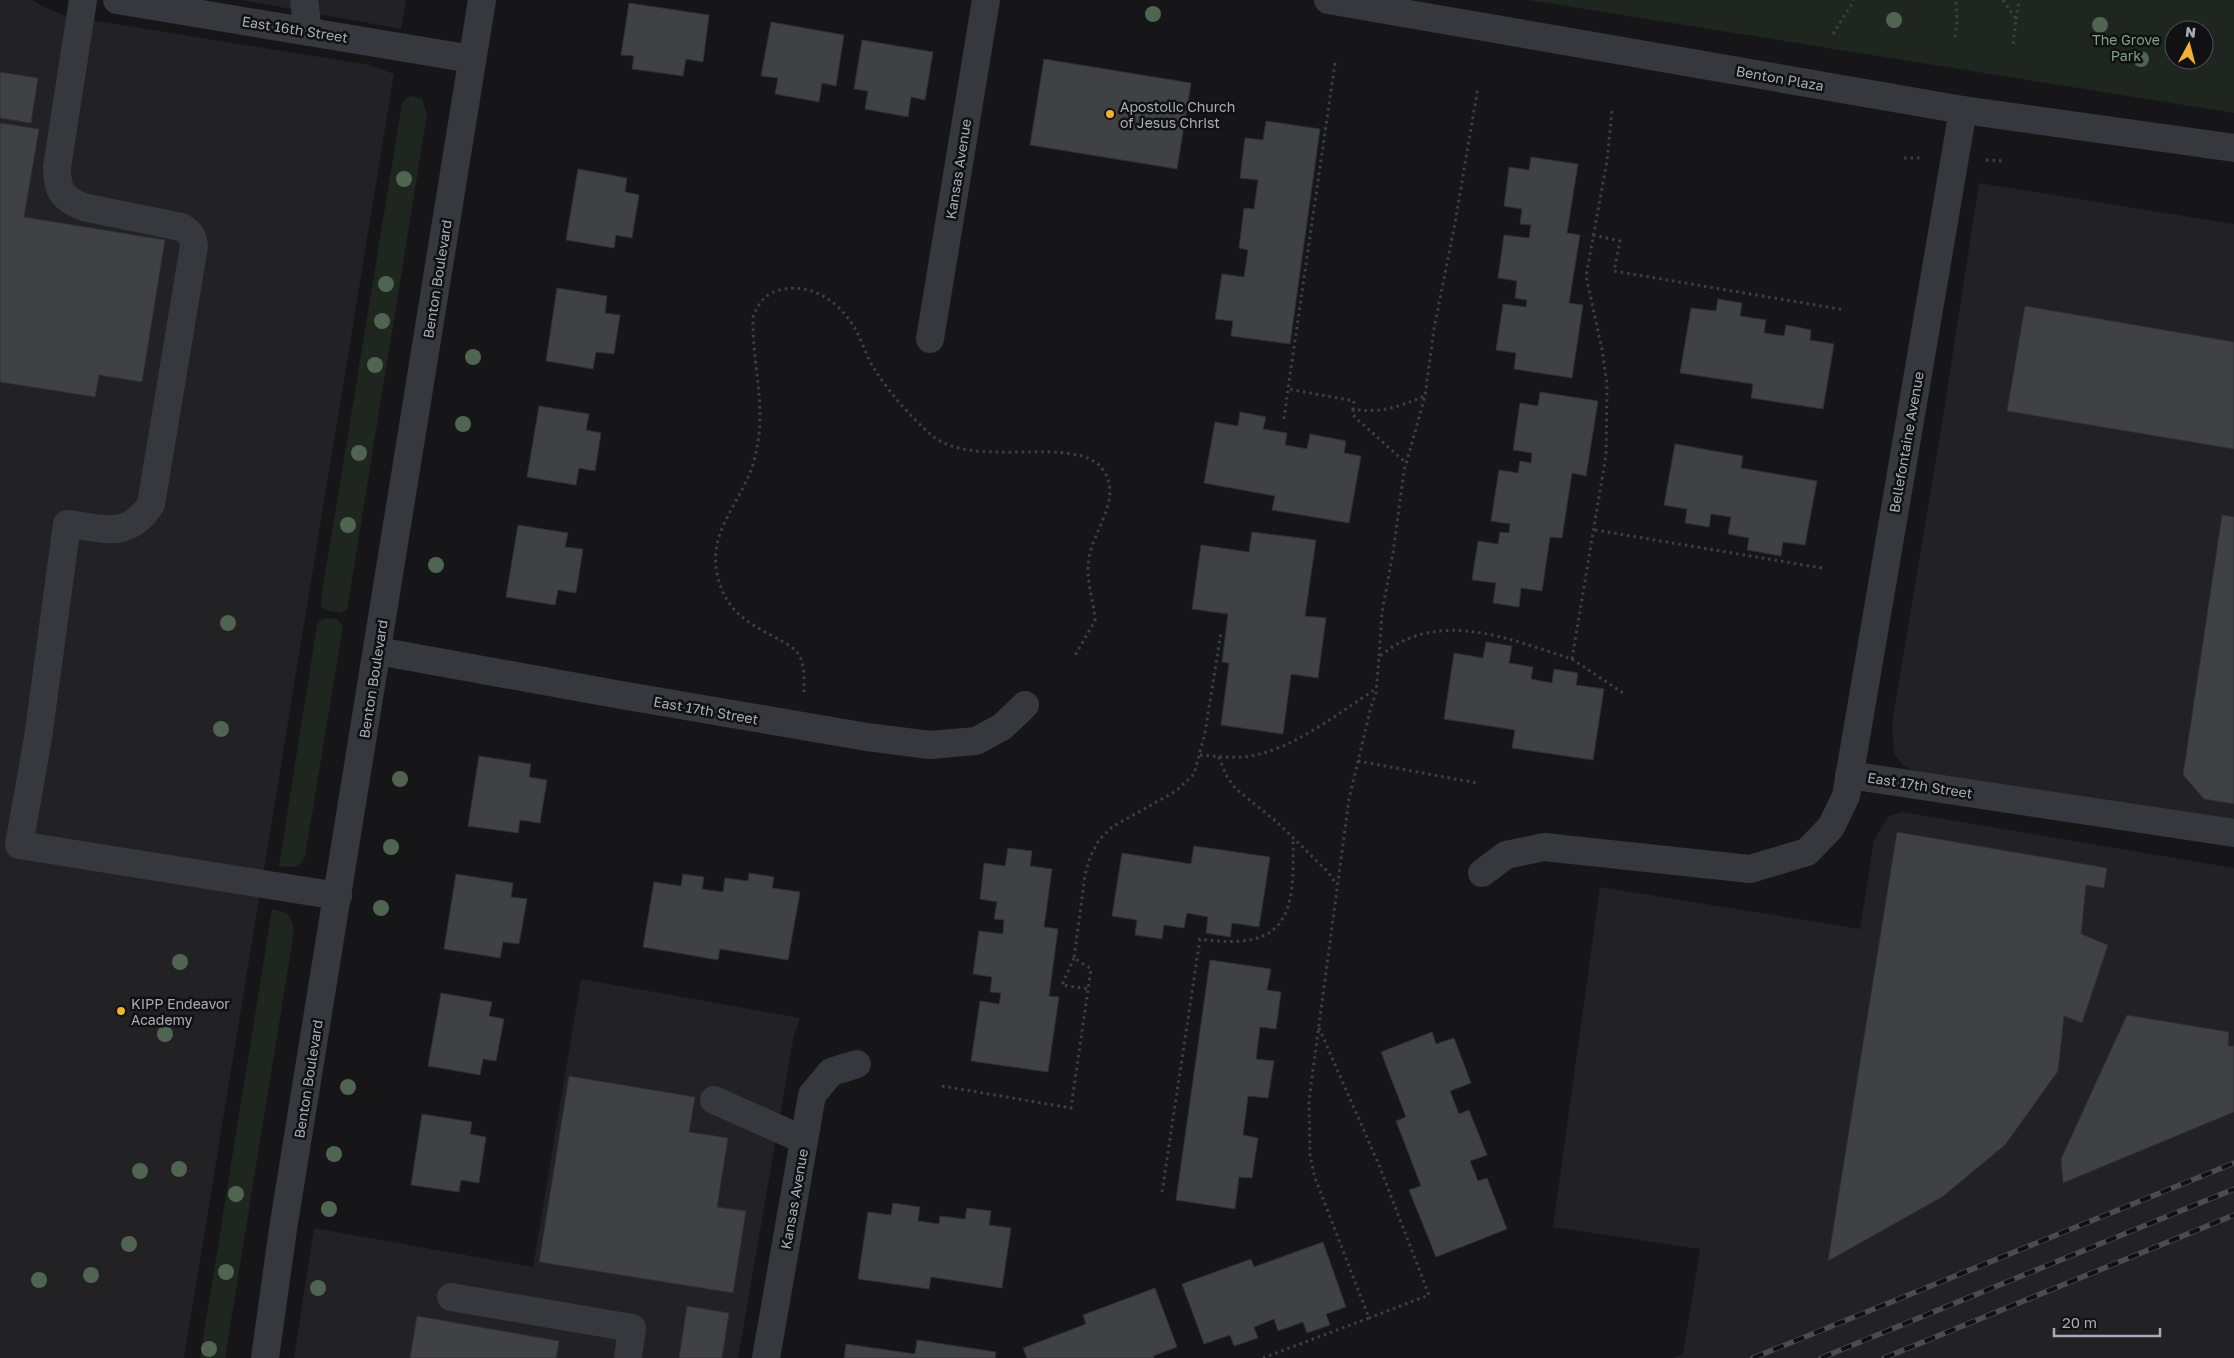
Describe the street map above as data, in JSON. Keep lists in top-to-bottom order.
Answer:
{
  "streets": {
    "street": [
      "East 16th Street",
      "Benton Plaza",
      "Kansas Avenue",
      "Benton Boulevard",
      "Bellefontaine Avenue",
      "East 17th Street"
    ]
  },
  "crossings": [
    ["East 16th Street", "Benton Boulevard"],
    ["Benton Plaza", "Bellefontaine Avenue"],
    ["Benton Boulevard", "East 17th Street"],
    ["Bellefontaine Avenue", "East 17th Street"]
  ],
  "parks": ["The Grove Park"],
  "places": ["Apostolic Church of Jesus Christ", "KIPP Endeavor Academy"],
  "scale_bar": "20 m",
  "north": "top"
}
